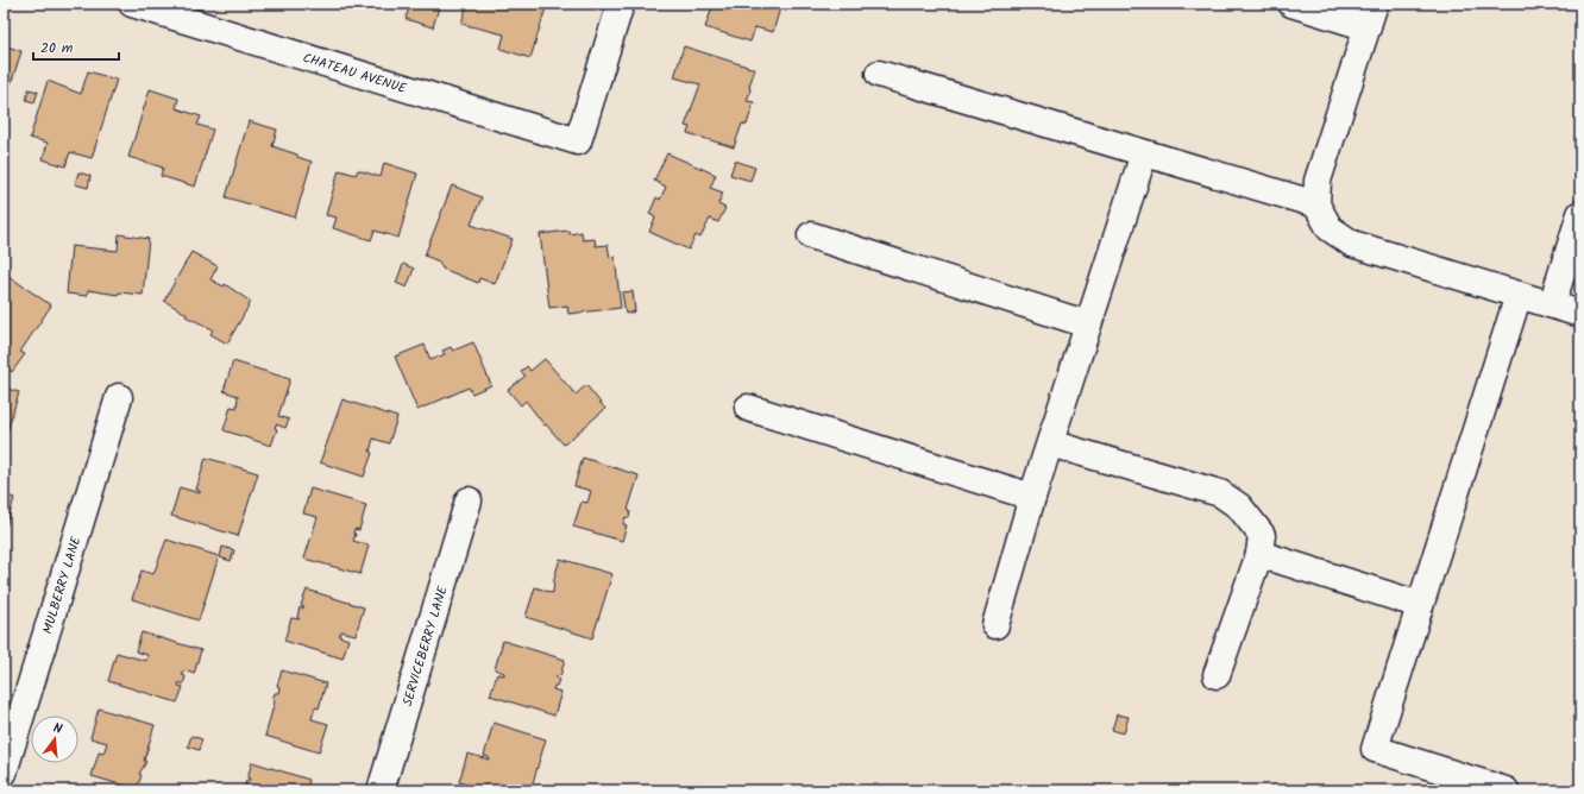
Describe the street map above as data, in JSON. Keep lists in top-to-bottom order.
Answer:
{
  "streets": {
    "street": ["CHATEAU AVENUE", "MULBERRY LANE", "SERVICEBERRY LANE"]
  },
  "scale_bar": "20 m",
  "north": "top"
}
